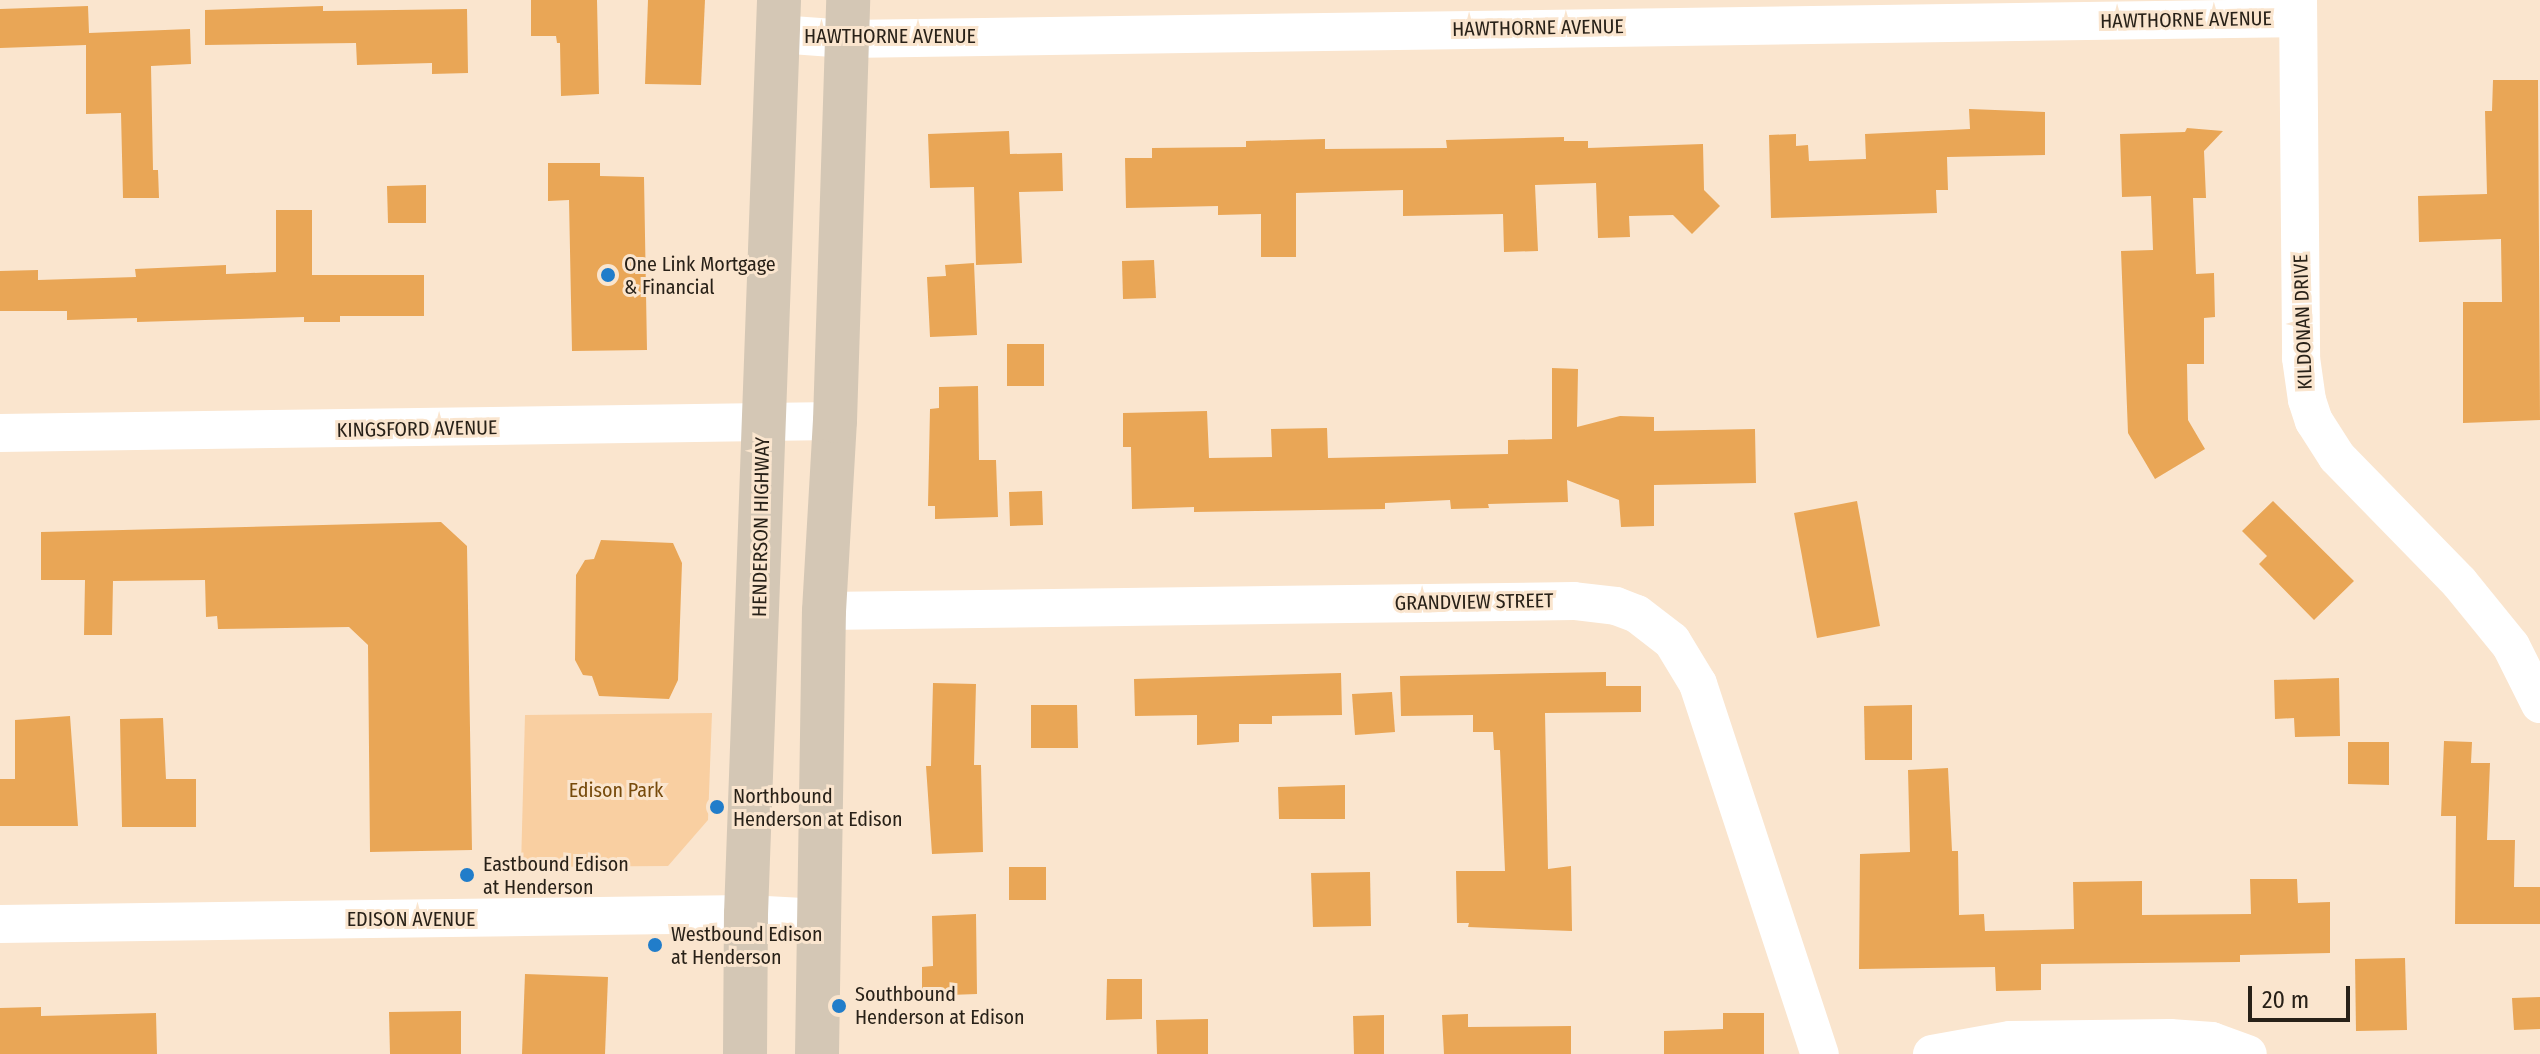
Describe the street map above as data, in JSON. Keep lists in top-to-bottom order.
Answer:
{
  "streets": {
    "main road": ["HENDERSON HIGHWAY"],
    "street": [
      "HAWTHORNE AVENUE",
      "KILDONAN DRIVE",
      "KINGSFORD AVENUE",
      "GRANDVIEW STREET",
      "EDISON AVENUE"
    ]
  },
  "crossings": [
    ["HAWTHORNE AVENUE", "KILDONAN DRIVE"],
    ["HAWTHORNE AVENUE", "HENDERSON HIGHWAY"],
    ["KINGSFORD AVENUE", "HENDERSON HIGHWAY"],
    ["HENDERSON HIGHWAY", "EDISON AVENUE"]
  ],
  "parks": ["Edison Park"],
  "places": [
    "One Link Mortgage & Financial",
    "Northbound Henderson at Edison",
    "Eastbound Edison at Henderson",
    "Westbound Edison at Henderson",
    "Southbound Henderson at Edison"
  ],
  "scale_bar": "20 m"
}
